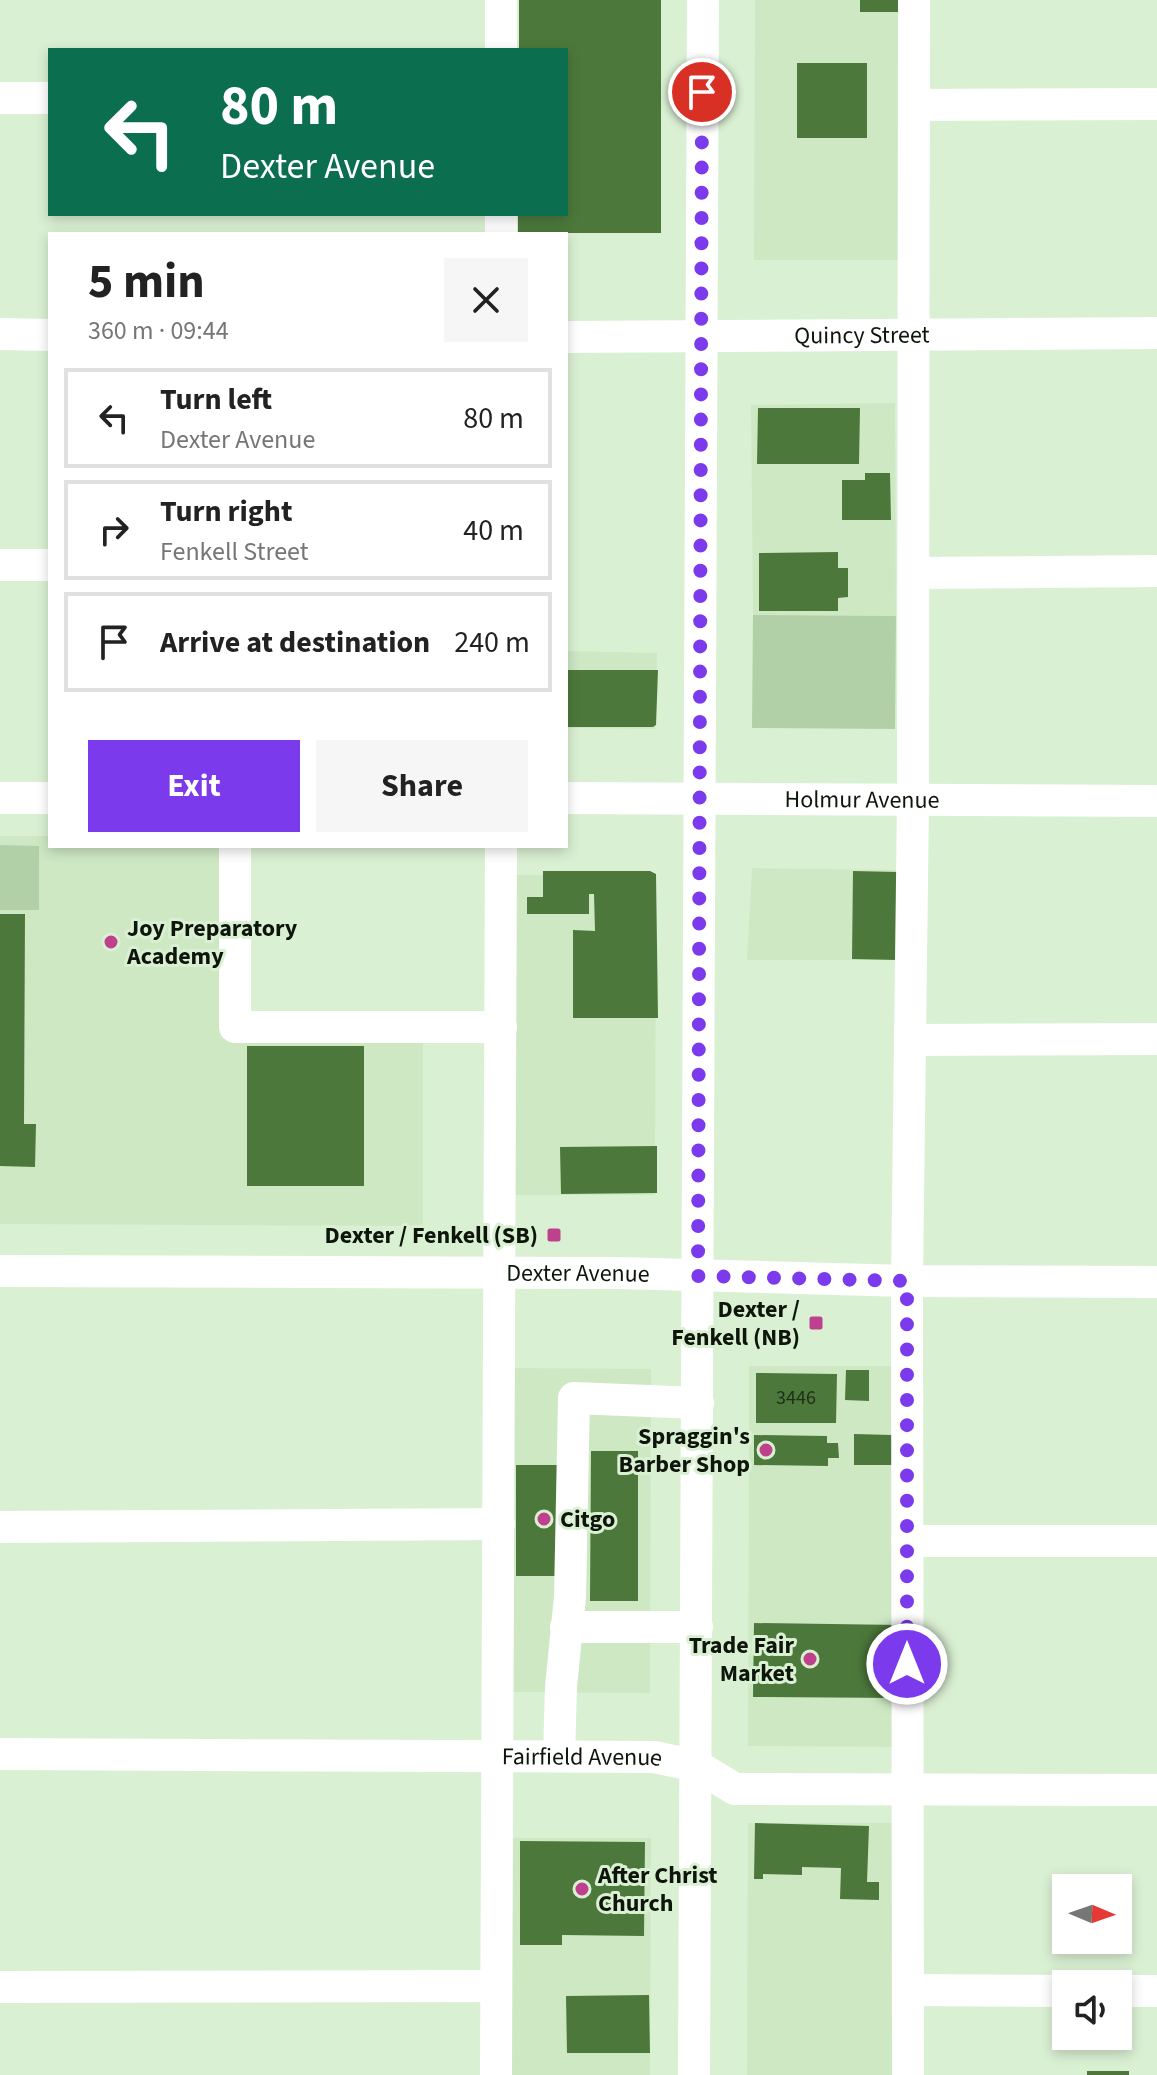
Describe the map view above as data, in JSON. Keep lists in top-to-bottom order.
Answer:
{
  "streets": {
    "street": [
      "Quincy Street",
      "Holmur Avenue",
      "Dexter Avenue",
      "Fairfield Avenue"
    ]
  },
  "places": {
    "other": [
      "Joy Preparatory Academy",
      "Spraggin's Barber Shop",
      "Citgo",
      "Trade Fair Market",
      "After Christ Church"
    ],
    "transit": ["Dexter / Fenkell (SB)", "Dexter / Fenkell (NB)"]
  },
  "house_numbers": ["3446"],
  "north": "right",
  "page": {
    "turn": ["80 m", "Dexter Avenue"],
    "heading": ["5 min", "360 m · 09:44"],
    "list": [
      {
        "name": "Turn left",
        "note": "Dexter Avenue",
        "value": "80 m"
      },
      {
        "name": "Turn right",
        "note": "Fenkell Street",
        "value": "40 m"
      },
      {
        "name": "Arrive at destination",
        "value": "240 m"
      }
    ],
    "buttons": ["Exit", "Share"]
  }
}
